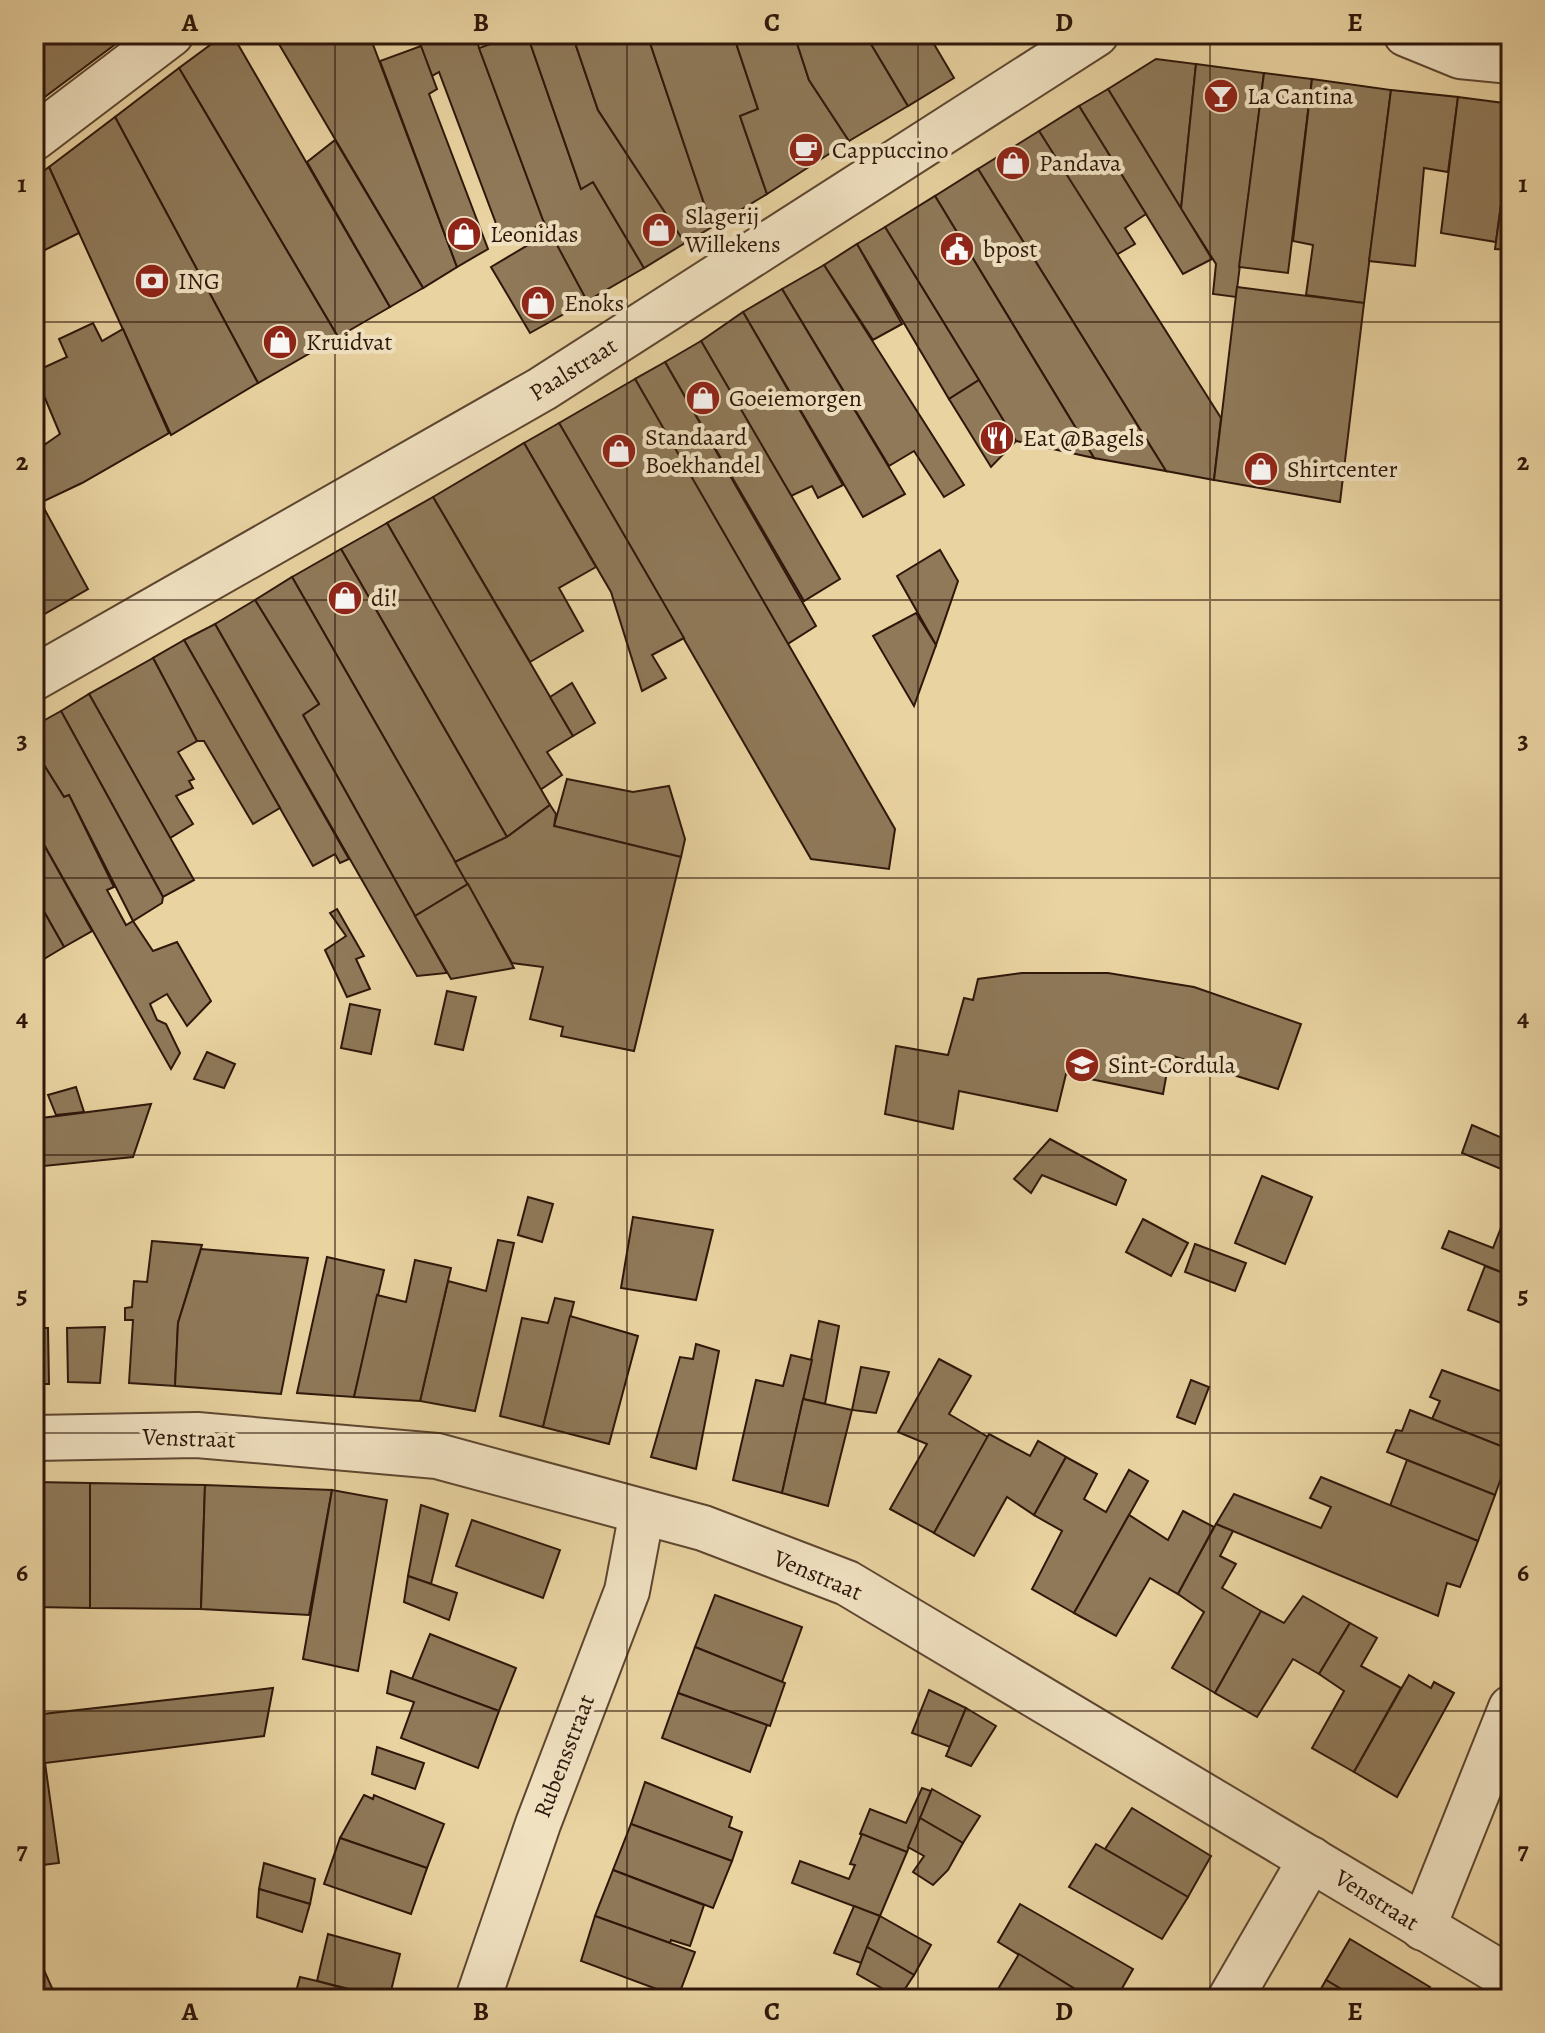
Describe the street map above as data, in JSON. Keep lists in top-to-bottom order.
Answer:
{
  "streets": {
    "street": ["Paalstraat", "Venstraat", "Rubensstraat"]
  },
  "crossings": [
    ["Venstraat", "Rubensstraat"]
  ],
  "places": {
    "bar": ["La Cantina"],
    "cafe": ["Cappuccino"],
    "shop": [
      "Pandava",
      "Slagerij Willekens",
      "Leonidas",
      "Enoks",
      "Kruidvat",
      "Goeiemorgen",
      "Standaard Boekhandel",
      "Shirtcenter",
      "di!"
    ],
    "public building": ["bpost"],
    "bank": ["ING"],
    "restaurant": ["Eat @Bagels"],
    "school or university": ["Sint-Cordula"]
  },
  "grid": {
    "columns": [
      "A",
      "B",
      "C",
      "D",
      "E"
    ],
    "rows": [
      "1",
      "2",
      "3",
      "4",
      "5",
      "6",
      "7"
    ]
  }
}
